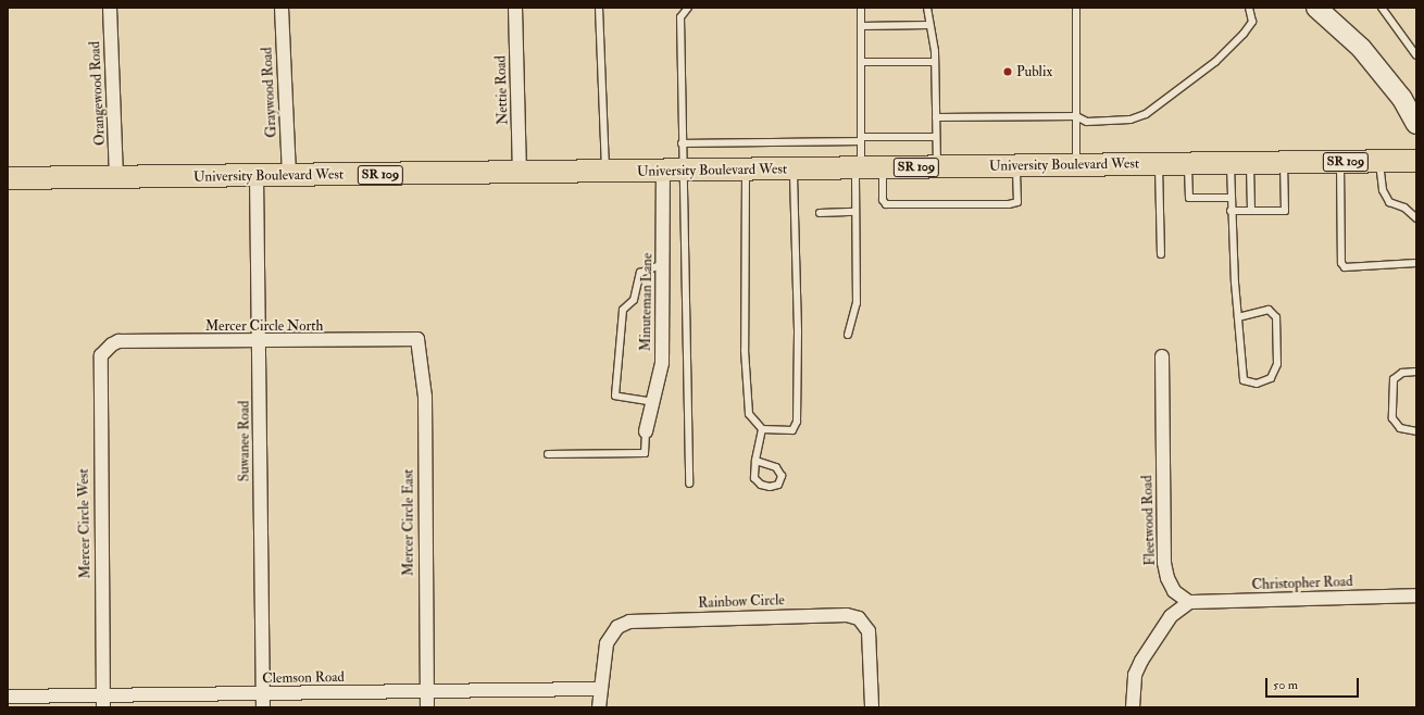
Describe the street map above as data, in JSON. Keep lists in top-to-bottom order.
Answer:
{
  "streets": {
    "main road": ["SR 109", "University Boulevard West"],
    "street": [
      "Nettie Road",
      "Graywood Road",
      "Orangewood Road",
      "Minuteman Lane",
      "Mercer Circle North",
      "Suwanee Road",
      "Fleetwood Road",
      "Mercer Circle East",
      "Mercer Circle West",
      "Christopher Road",
      "Rainbow Circle",
      "Clemson Road"
    ]
  },
  "crossings": [
    ["Nettie Road", "University Boulevard West"],
    ["Graywood Road", "University Boulevard West"],
    ["Orangewood Road", "University Boulevard West"],
    ["University Boulevard West", "Minuteman Lane"],
    ["University Boulevard West", "Suwanee Road"],
    ["Mercer Circle North", "Suwanee Road"],
    ["Mercer Circle North", "Mercer Circle East"],
    ["Mercer Circle North", "Mercer Circle West"],
    ["Suwanee Road", "Clemson Road"],
    ["Fleetwood Road", "Christopher Road"],
    ["Mercer Circle East", "Clemson Road"],
    ["Mercer Circle West", "Clemson Road"],
    ["Rainbow Circle", "Clemson Road"]
  ],
  "places": ["Publix"],
  "scale_bar": "50 m"
}
